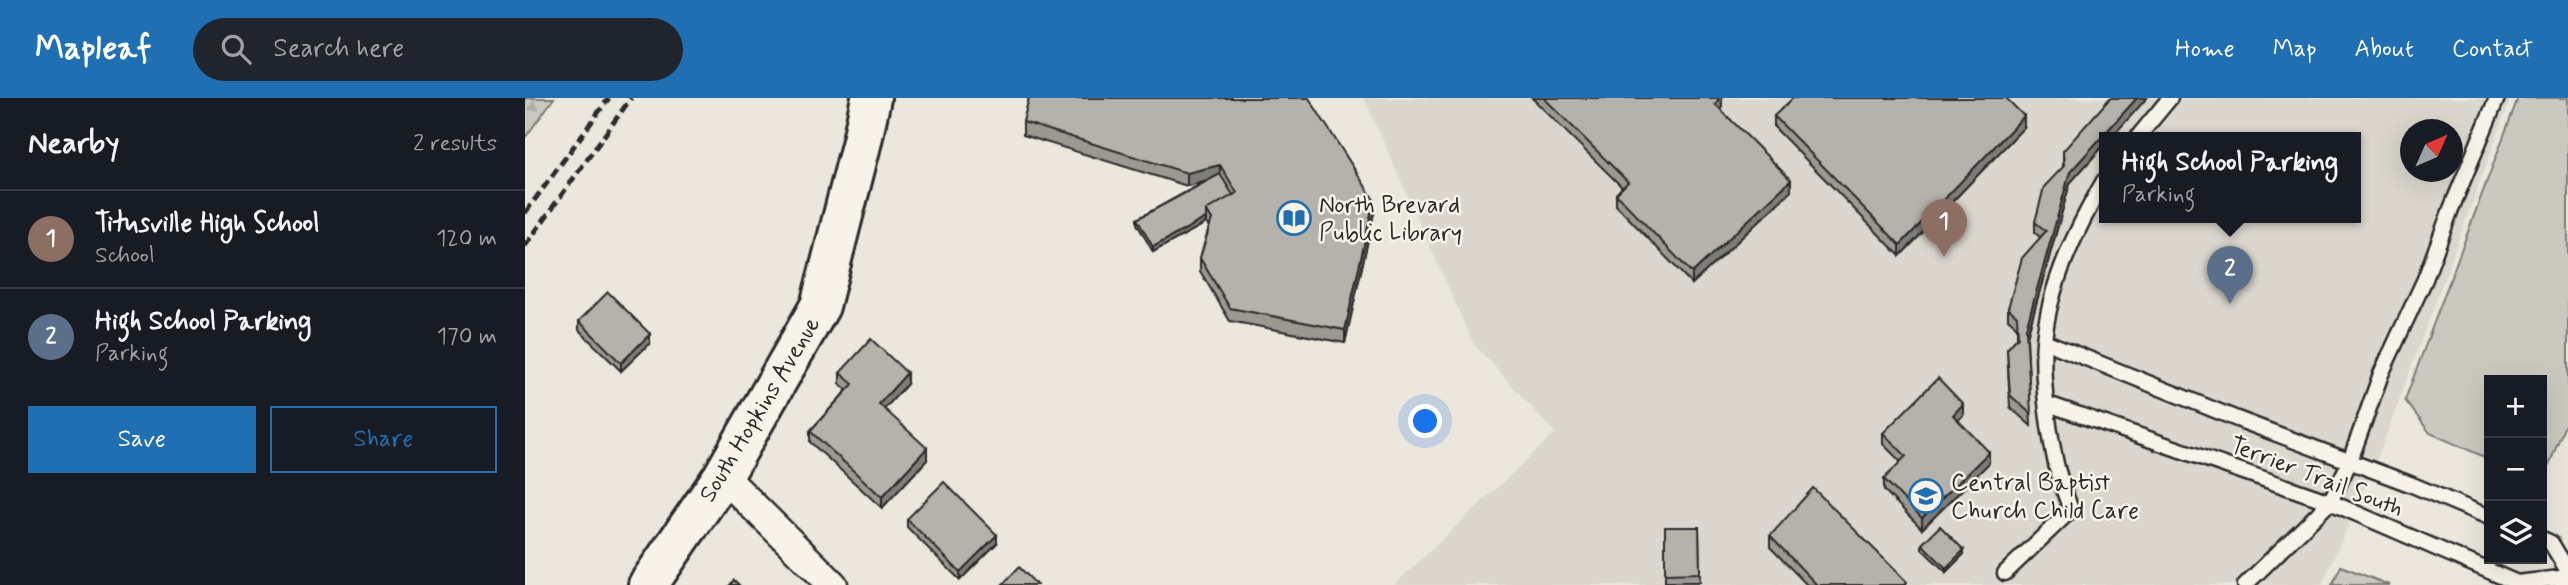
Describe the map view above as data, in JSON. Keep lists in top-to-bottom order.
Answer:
{
  "streets": {
    "street": ["South Hopkins Avenue"],
    "lane": ["Terrier Trail South"]
  },
  "places": {
    "library": ["North Brevard Public Library"],
    "school or university": ["Central Baptist Church Child Care"]
  },
  "north": "top right",
  "page": {
    "header": "Mapleaf",
    "search": "Search here",
    "nav": [
      "Home",
      "Map",
      "About",
      "Contact"
    ],
    "heading": ["Nearby", "2 results"],
    "popup": ["High School Parking", "Parking"],
    "list": [
      {
        "mark": "1",
        "name": "Titusville High School",
        "note": "School",
        "value": "120 m"
      },
      {
        "mark": "2",
        "name": "High School Parking",
        "note": "Parking",
        "value": "170 m"
      }
    ],
    "pins": ["1", "2"],
    "map_buttons": ["+", "−"],
    "buttons": ["Save", "Share"]
  }
}
